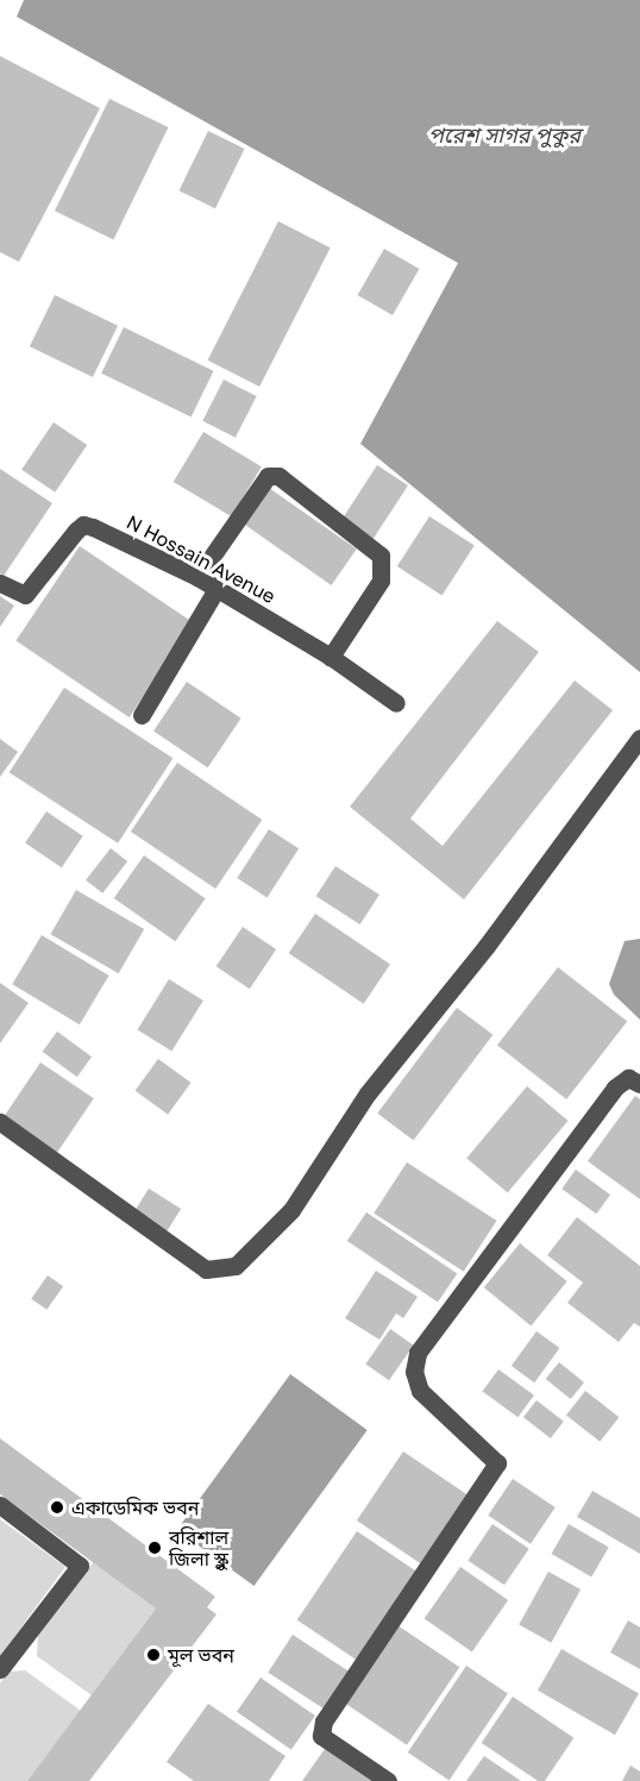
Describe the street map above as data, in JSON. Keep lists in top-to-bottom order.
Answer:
{
  "streets": {
    "street": ["N Hossain Avenue"]
  },
  "water": ["পরেশ সাগর পুকুর"],
  "places": ["একাডেমিক ভবন", "বরিশাল জিলা স্কুল", "মূল ভবন"]
}
